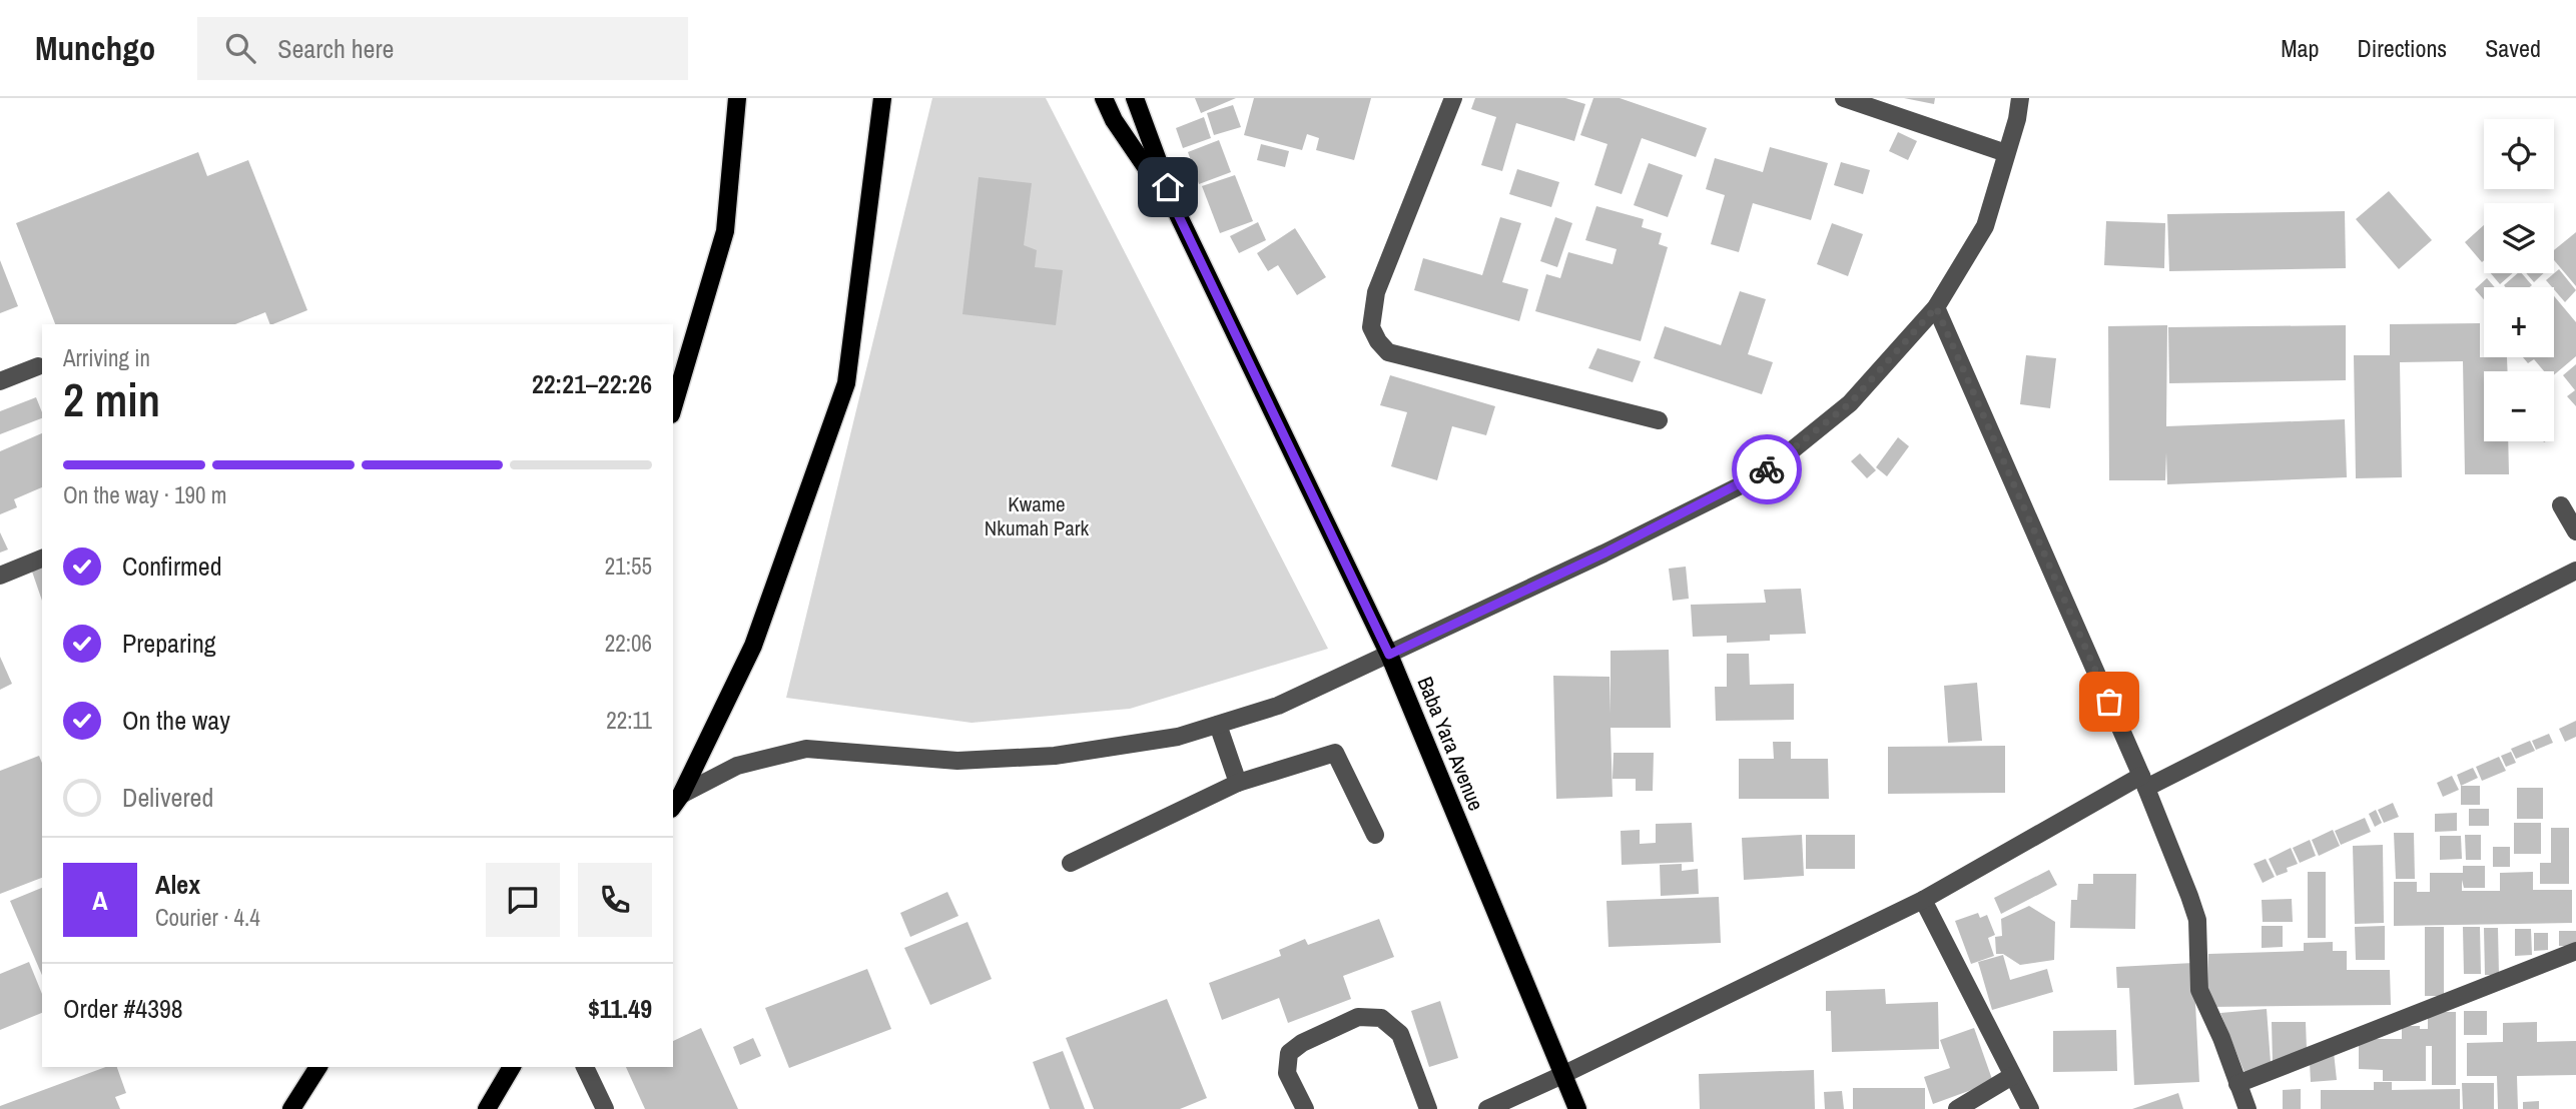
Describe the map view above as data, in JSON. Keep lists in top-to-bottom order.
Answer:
{
  "streets": {
    "main road": ["Baba Yara Avenue"]
  },
  "parks": ["Kwame Nkumah Park"],
  "page": {
    "header": "Munchgo",
    "search": "Search here",
    "nav": ["Map", "Directions", "Saved"],
    "map_buttons": ["+", "−"],
    "heading": ["2 min", "Arriving in", "22:21–22:26"],
    "panel": [
      "Alex",
      "Courier · 4.4",
      "Order #4398",
      "$11.49"
    ],
    "bar": "On the way · 190 m",
    "list": [
      ["Confirmed", "21:55"],
      ["Preparing", "22:06"],
      ["On the way", "22:11"],
      "Delivered"
    ],
    "round": "A"
  }
}
